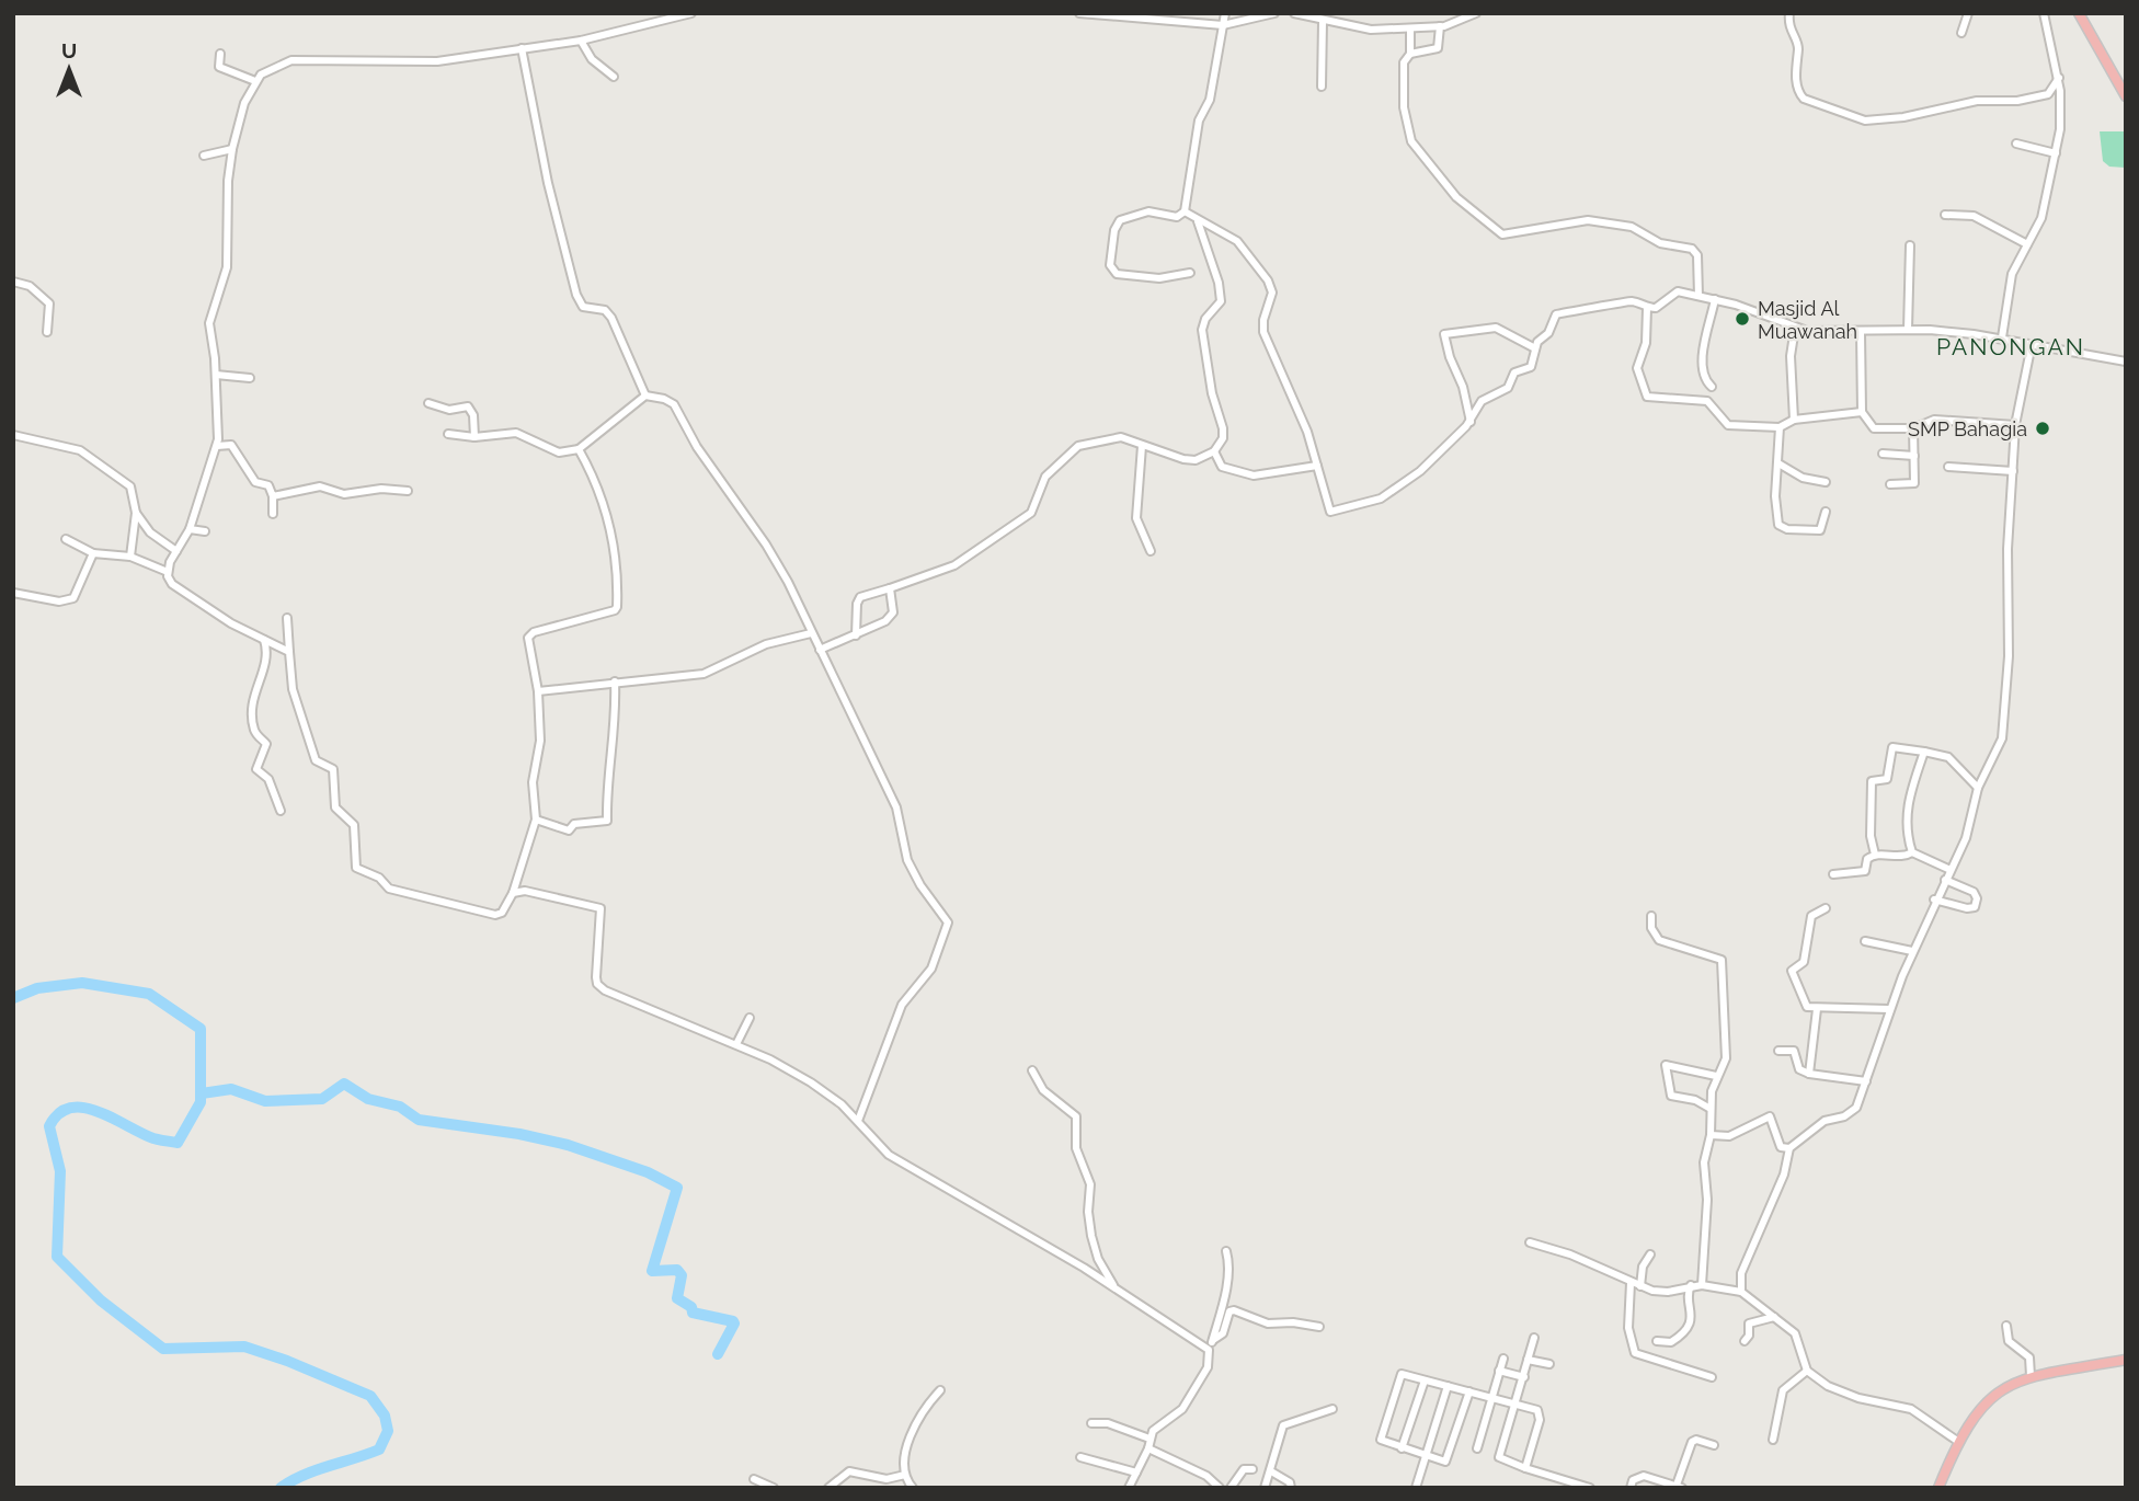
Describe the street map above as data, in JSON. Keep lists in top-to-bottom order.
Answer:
{
  "districts": ["PANONGAN"],
  "places": ["Masjid Al Muawanah", "SMP Bahagia"],
  "north": "top"
}
